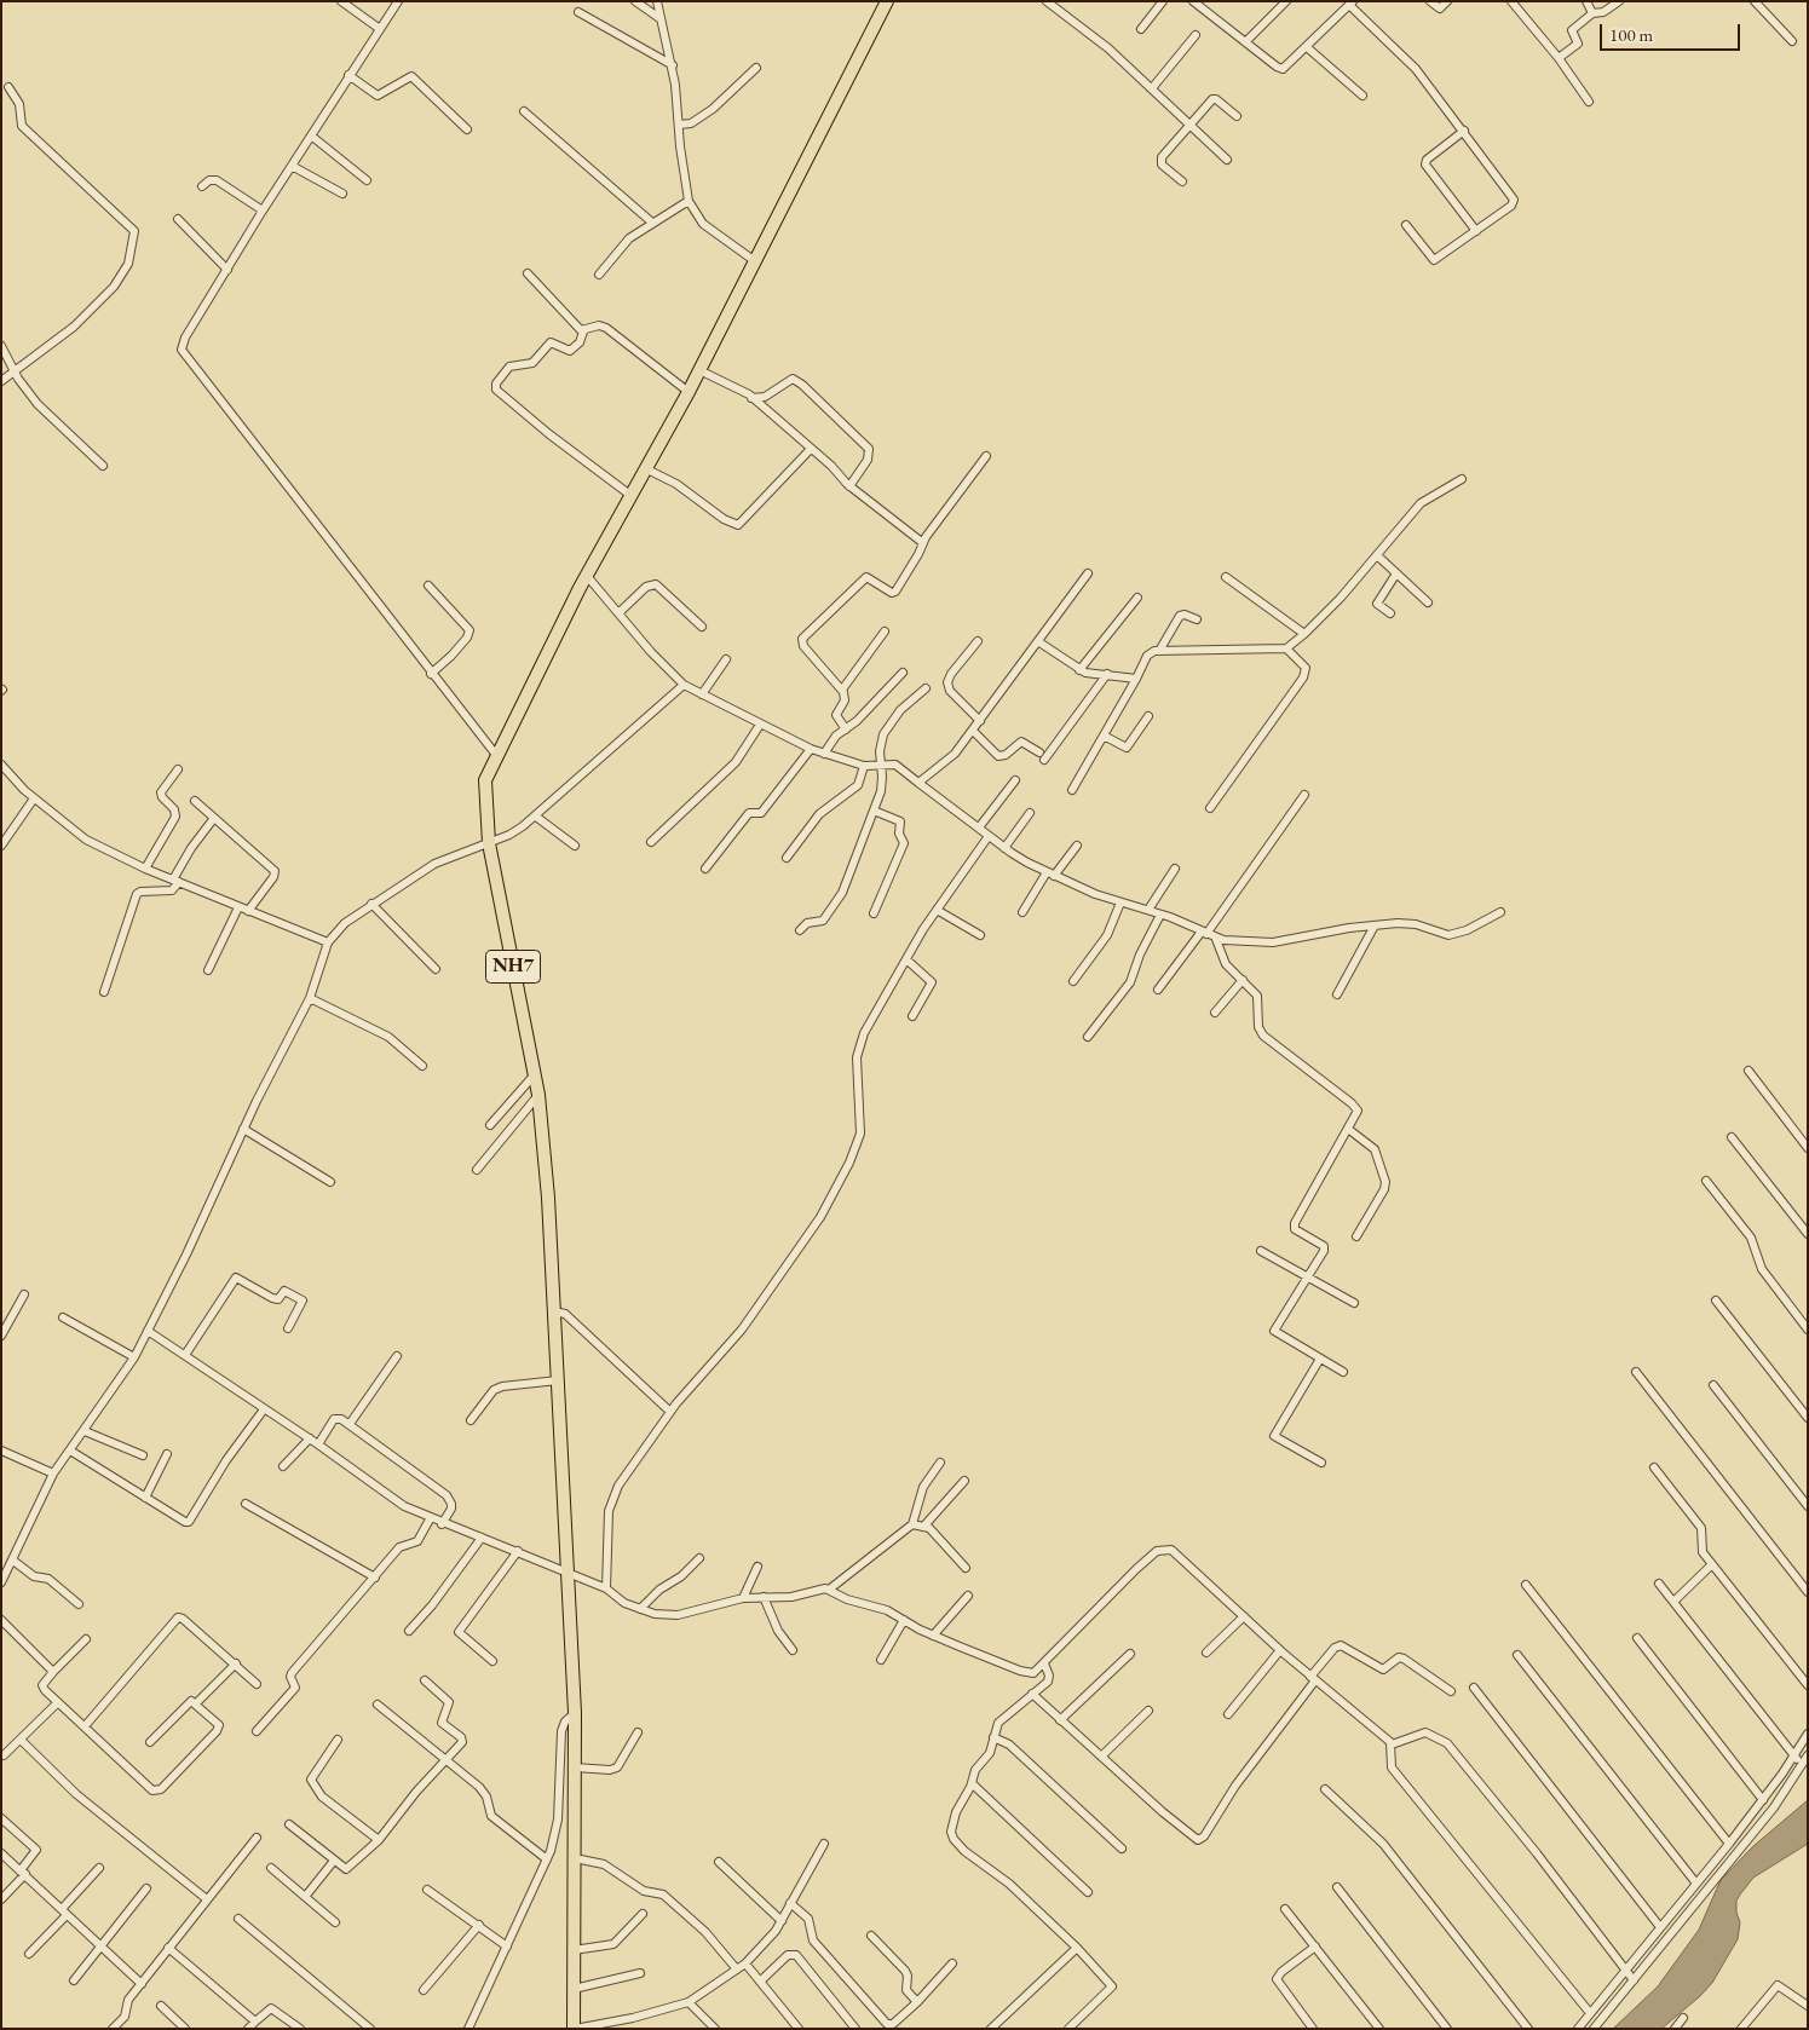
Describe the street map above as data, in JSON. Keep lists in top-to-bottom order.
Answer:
{
  "streets": {
    "highway": ["NH7"]
  },
  "scale_bar": "100 m"
}
